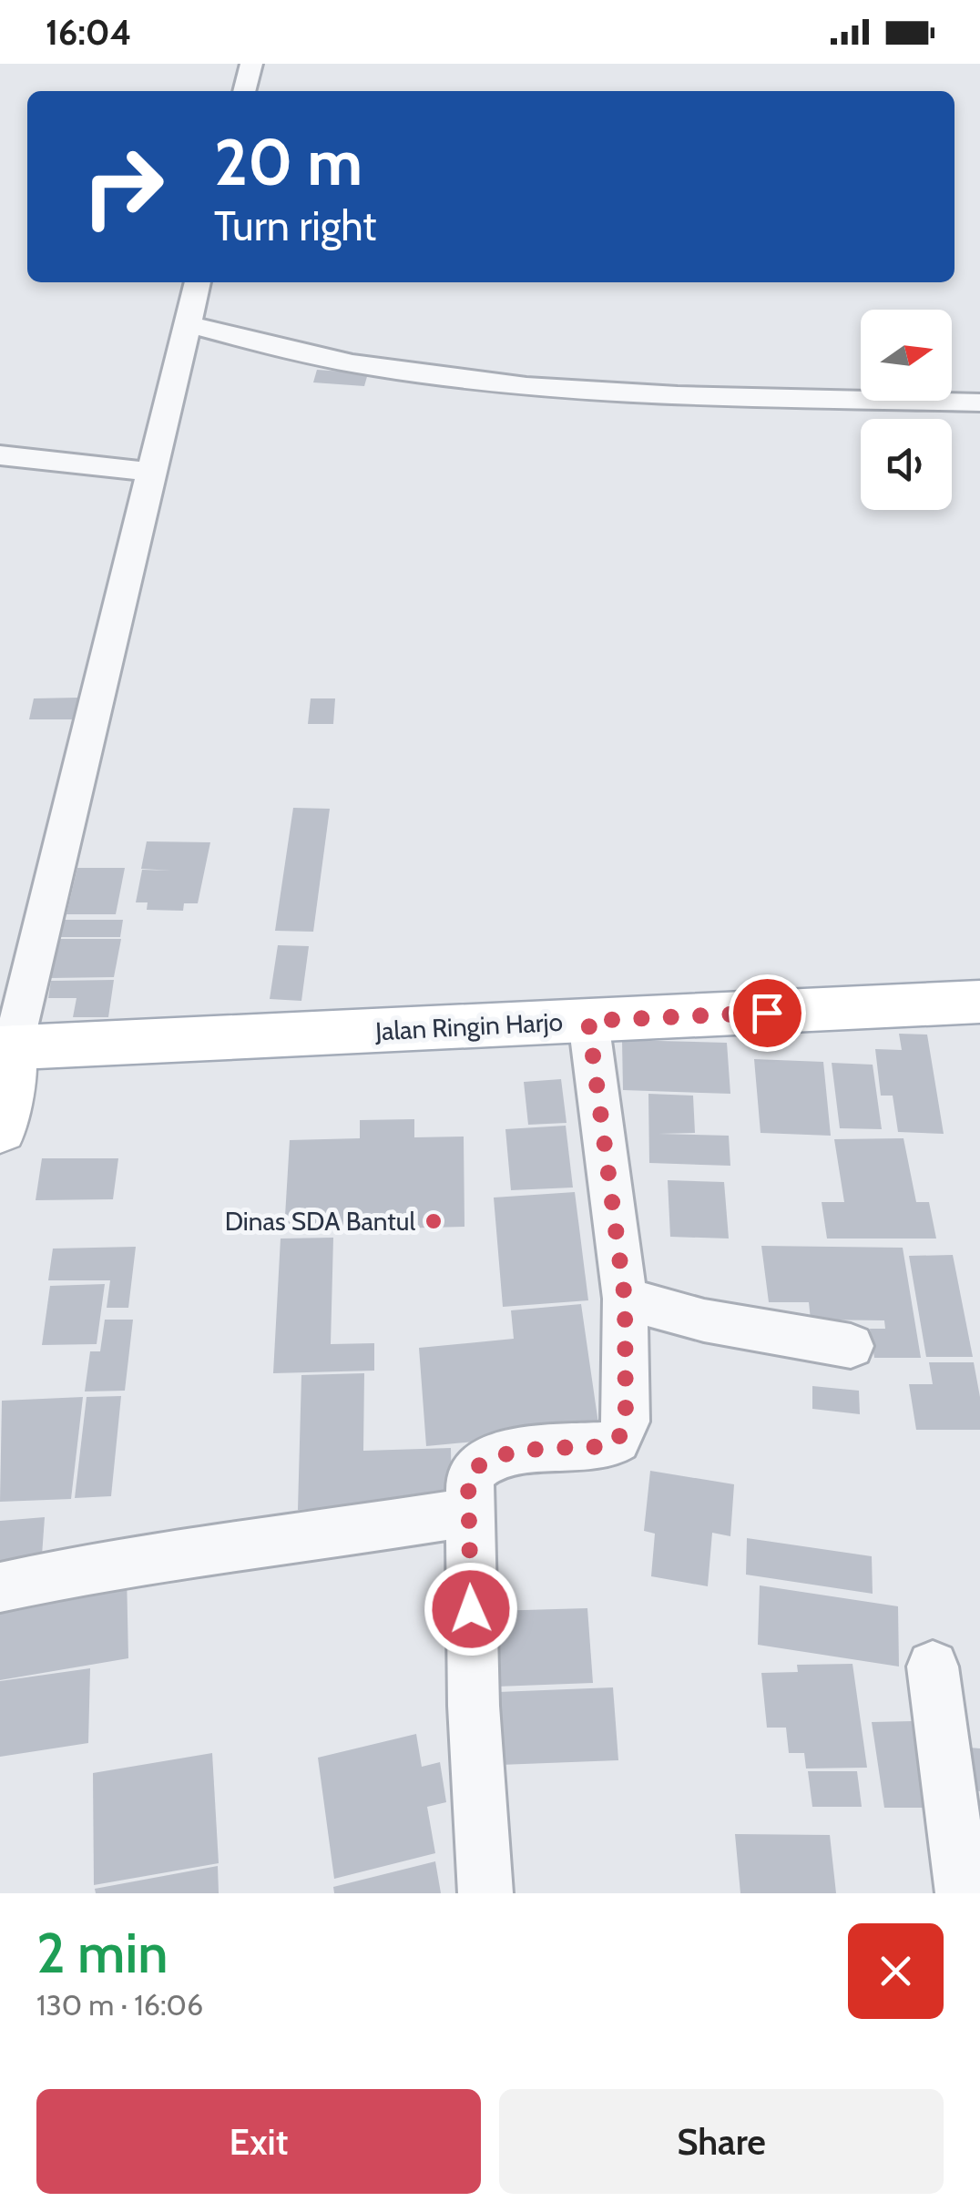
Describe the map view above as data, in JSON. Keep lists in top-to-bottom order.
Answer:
{
  "streets": {
    "main road": ["Jalan Ringin Harjo"]
  },
  "places": ["Dinas SDA Bantul"],
  "north": "right",
  "page": {
    "status": "16:04",
    "turn": ["20 m", "Turn right"],
    "heading": ["2 min", "130 m · 16:06"],
    "buttons": ["Exit", "Share"]
  }
}
